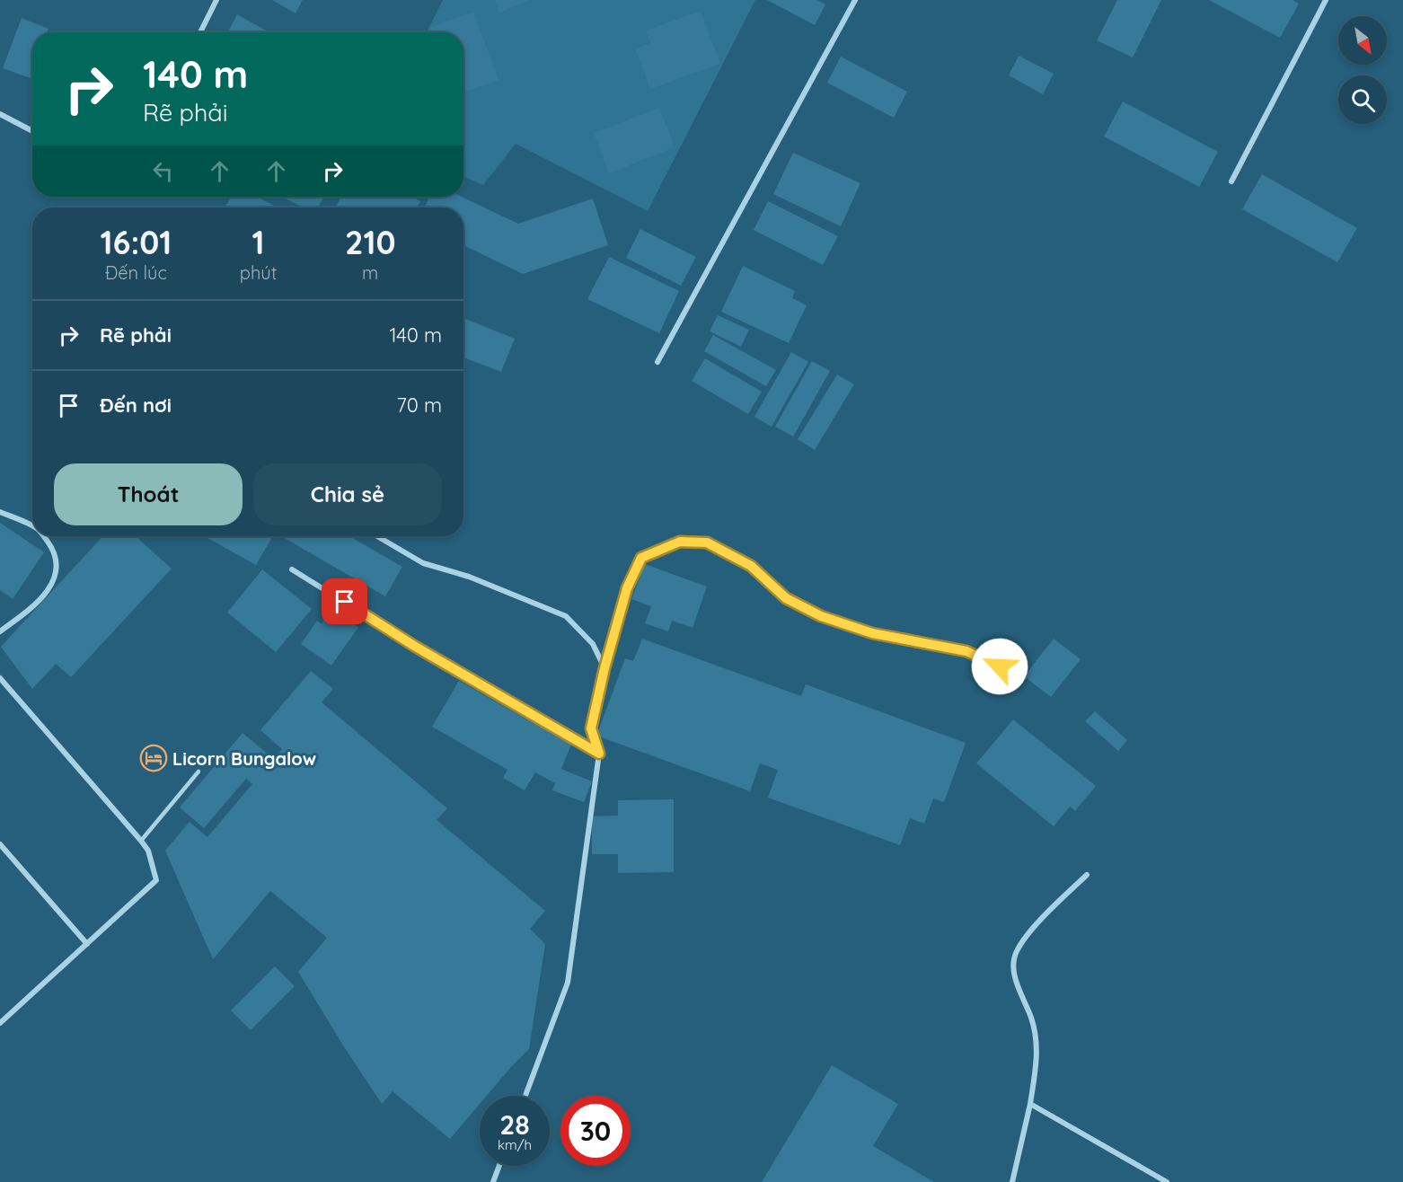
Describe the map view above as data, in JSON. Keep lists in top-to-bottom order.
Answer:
{
  "places": {
    "hotel": ["Licorn Bungalow"]
  },
  "north": "bottom right",
  "page": {
    "turn": ["140 m", "Rẽ phải"],
    "eta": [
      "16:01",
      "Đến lúc",
      "1",
      "phút",
      "210",
      "m"
    ],
    "list": [
      {
        "name": "Rẽ phải",
        "value": "140 m"
      },
      {
        "name": "Đến nơi",
        "value": "70 m"
      }
    ],
    "buttons": ["Thoát", "Chia sẻ"],
    "speed": "28 km/h",
    "limit": "30"
  }
}
